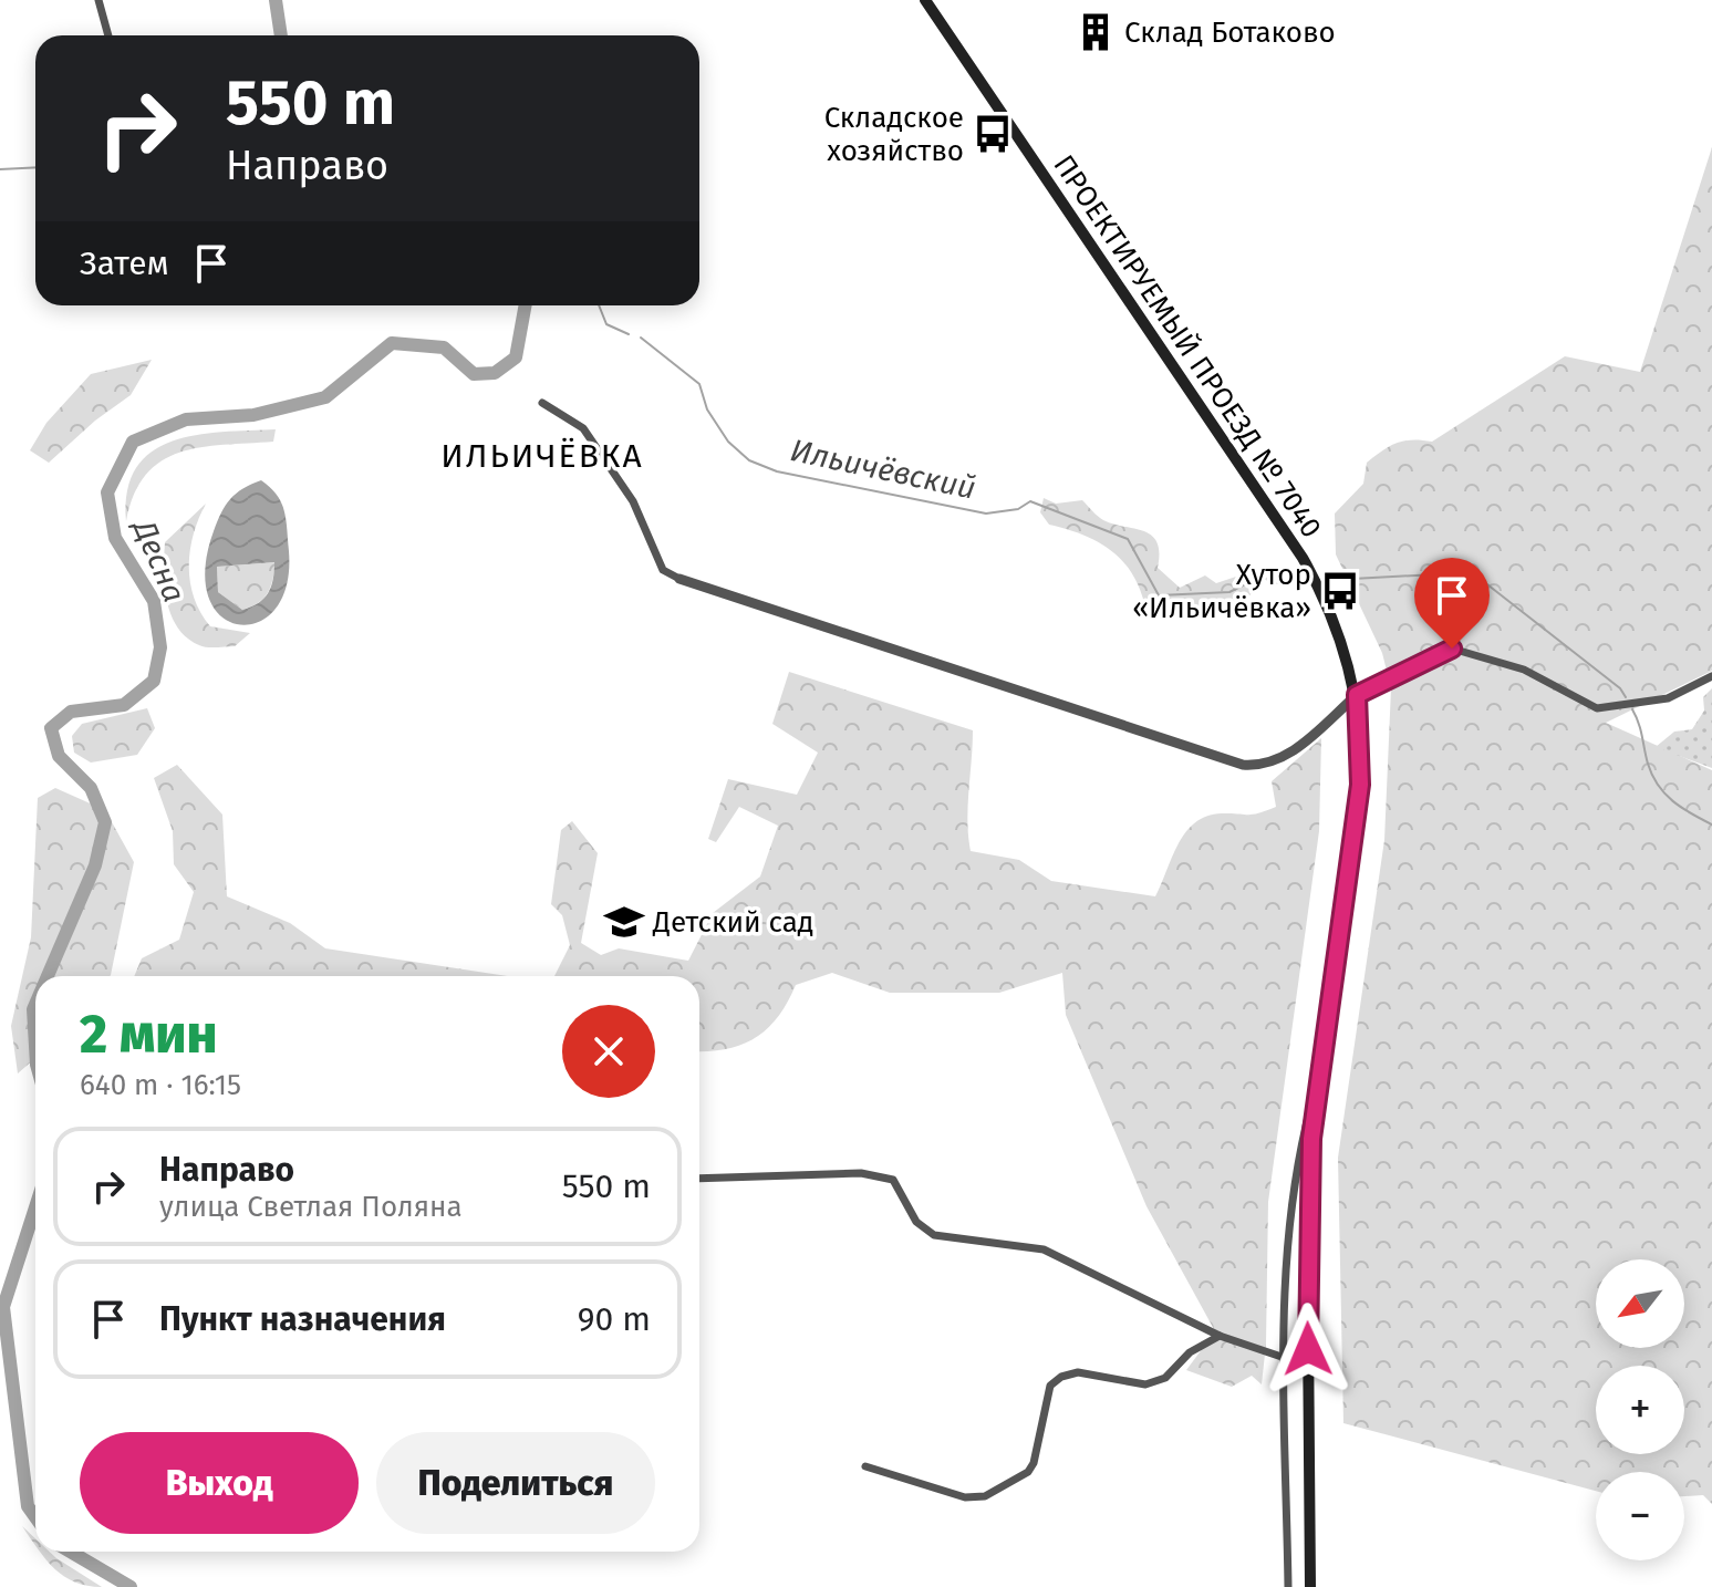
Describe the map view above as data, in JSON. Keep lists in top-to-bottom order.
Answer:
{
  "streets": {
    "main road": ["ПРОЕКТИРУЕМЫЙ ПРОЕЗД № 7040"]
  },
  "districts": ["ИЛЬИЧЁВКА"],
  "water": ["Ильичёвский", "Десна"],
  "places": {
    "building": ["Склад Ботаково"],
    "bus stop": ["Складское хозяйство", "Хутор «Ильичёвка»"],
    "school or university": ["Детский сад"]
  },
  "north": "bottom left",
  "page": {
    "turn": ["550 m", "Направо"],
    "then": "Затем",
    "heading": ["2 мин", "640 m · 16:15"],
    "list": [
      {
        "name": "Направо",
        "note": "улица Светлая Поляна",
        "value": "550 m"
      },
      {
        "name": "Пункт назначения",
        "value": "90 m"
      }
    ],
    "map_buttons": ["+", "−"],
    "buttons": ["Выход", "Поделиться"]
  }
}
